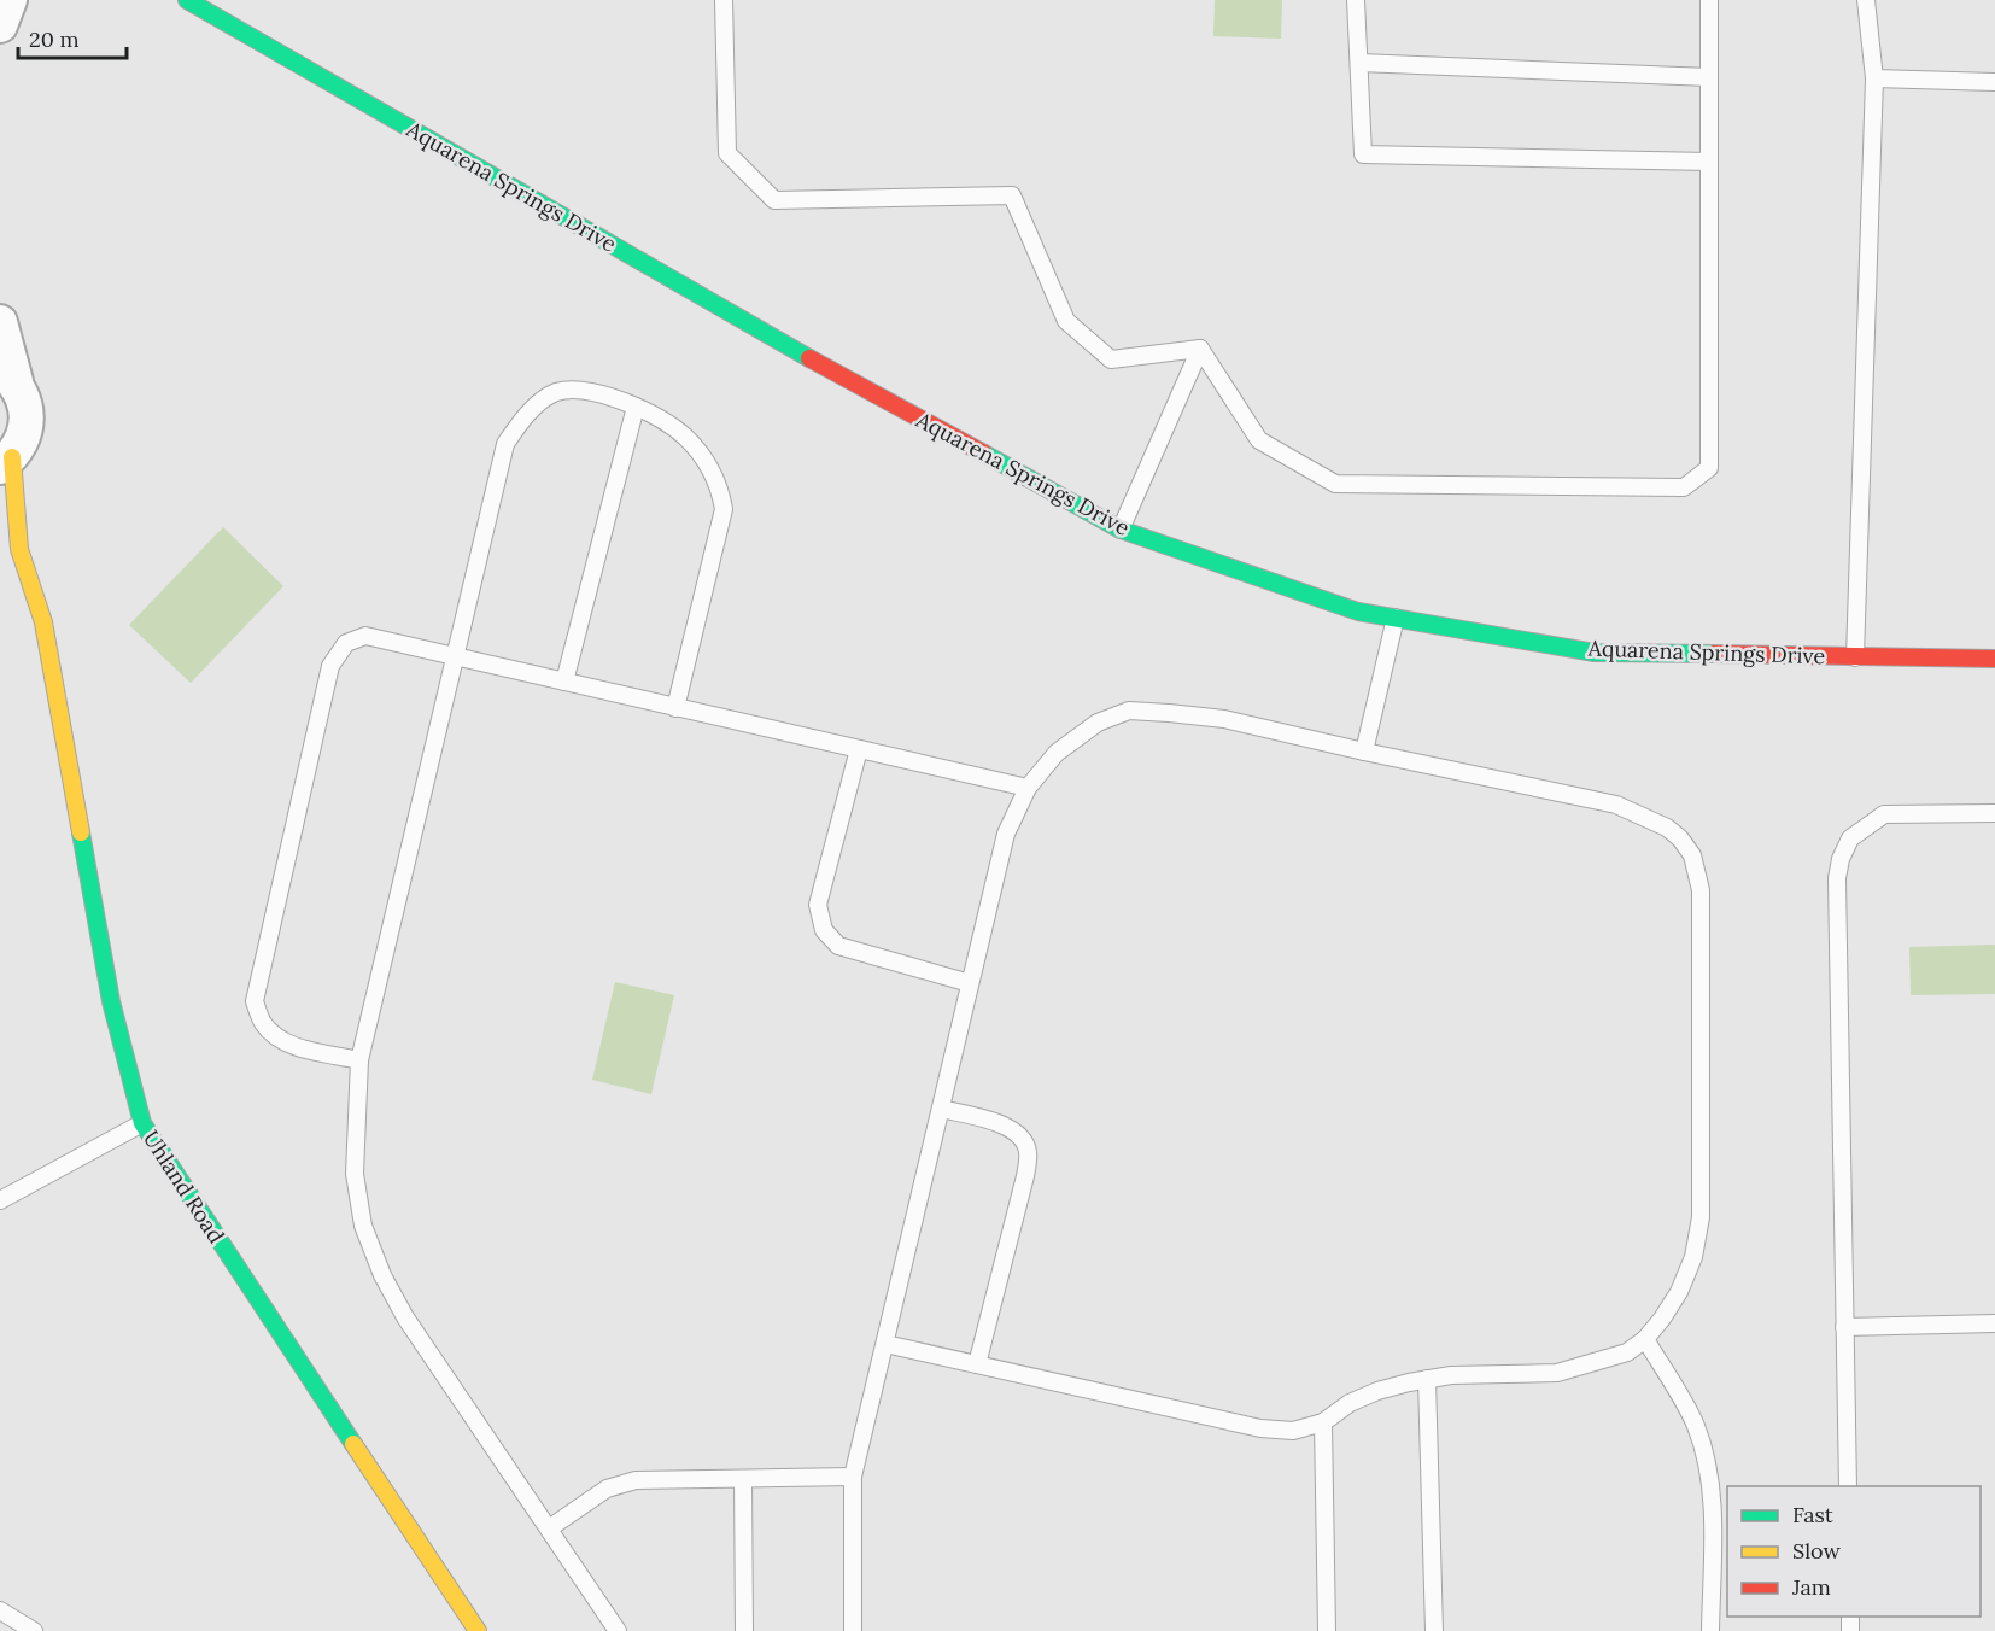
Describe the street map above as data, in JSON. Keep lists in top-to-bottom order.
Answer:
{
  "streets": {
    "street": ["Aquarena Springs Drive", "Uhland Road"]
  },
  "legend": ["Fast", "Slow", "Jam"],
  "scale_bar": "20 m"
}
